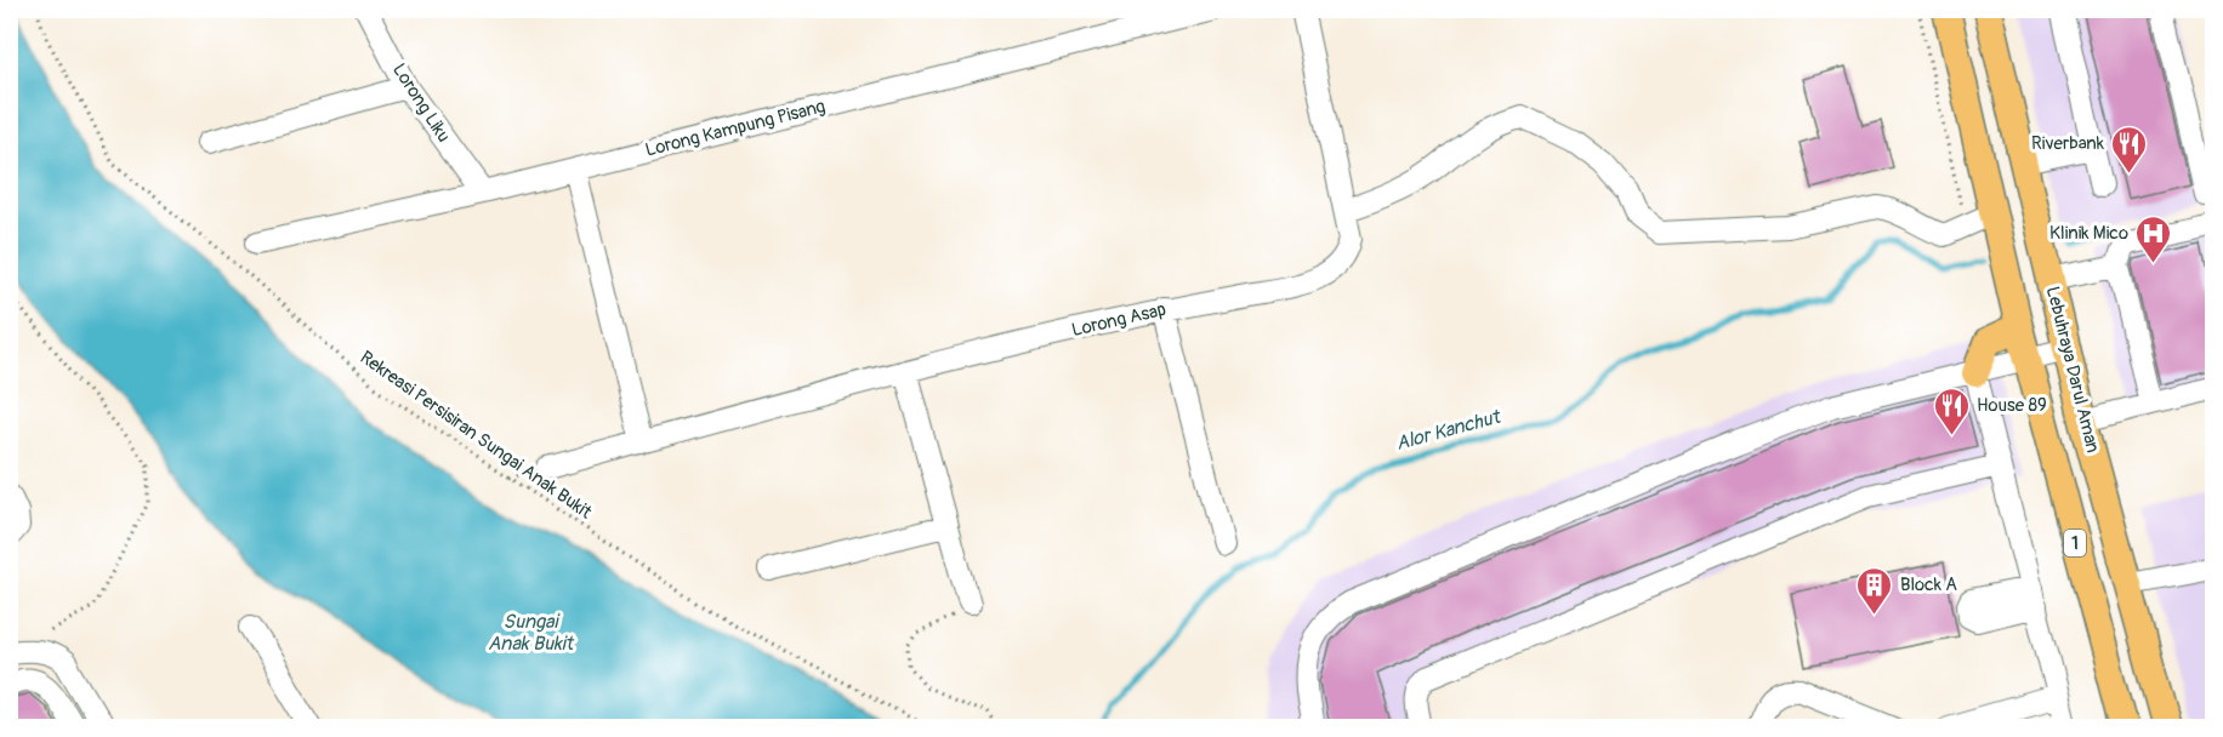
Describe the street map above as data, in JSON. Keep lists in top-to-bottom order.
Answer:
{
  "streets": {
    "main road": ["Lebuhraya Darul Aman", "1"],
    "street": ["Lorong Liku", "Lorong Kampung Pisang", "Lorong Asap"],
    "path": ["Rekreasi Persisiran Sungai Anak Bukit"]
  },
  "crossings": [
    ["Lorong Liku", "Lorong Kampung Pisang"]
  ],
  "water": ["Alor Kanchut", "Sungai Anak Bukit"],
  "places": {
    "restaurant": ["Riverbank", "House 89"],
    "hospital": ["Klinik Mico"],
    "building": ["Block A"]
  }
}
